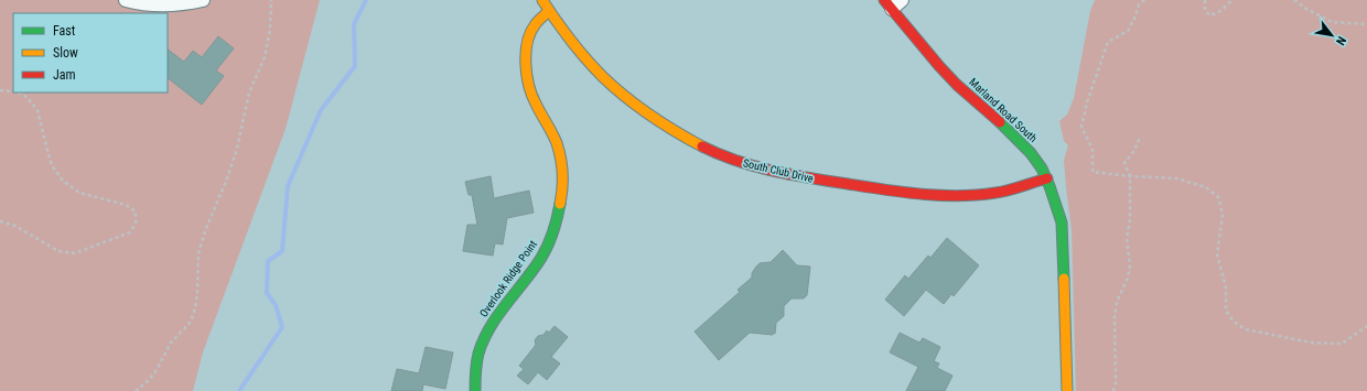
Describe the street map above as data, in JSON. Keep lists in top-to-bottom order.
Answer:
{
  "streets": {
    "street": ["Marland Road South", "South Club Drive", "Overlook Ridge Point"]
  },
  "crossings": [
    ["Marland Road South", "South Club Drive"],
    ["South Club Drive", "Overlook Ridge Point"]
  ],
  "legend": ["Fast", "Slow", "Jam"],
  "north": "bottom right"
}
